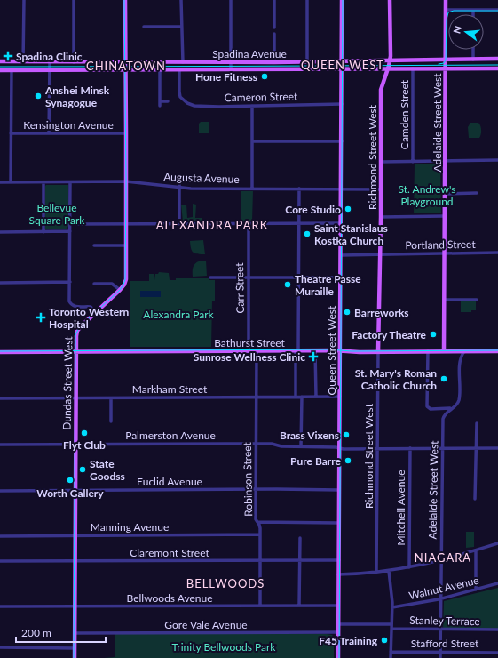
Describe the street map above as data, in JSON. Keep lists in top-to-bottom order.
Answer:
{
  "streets": {
    "main road": [
      "Spadina Avenue",
      "Adelaide Street West",
      "Richmond Street West",
      "Bathurst Street",
      "Queen Street West",
      "Dundas Street West"
    ],
    "street": [
      "Cameron Street",
      "Camden Street",
      "Kensington Avenue",
      "Augusta Avenue",
      "Portland Street",
      "Carr Street",
      "Markham Street",
      "Palmerston Avenue",
      "Robinson Street",
      "Euclid Avenue",
      "Mitchell Avenue",
      "Manning Avenue",
      "Claremont Street",
      "Walnut Avenue",
      "Bellwoods Avenue",
      "Stanley Terrace",
      "Gore Vale Avenue",
      "Stafford Street"
    ]
  },
  "crossings": [
    ["Spadina Avenue", "Cameron Street"],
    ["Spadina Avenue", "Camden Street"],
    ["Spadina Avenue", "Adelaide Street West"],
    ["Spadina Avenue", "Richmond Street West"],
    ["Spadina Avenue", "Queen Street West"],
    ["Spadina Avenue", "Dundas Street West"],
    ["Cameron Street", "Queen Street West"],
    ["Adelaide Street West", "Portland Street"],
    ["Adelaide Street West", "Bathurst Street"],
    ["Adelaide Street West", "Palmerston Avenue"],
    ["Adelaide Street West", "Walnut Avenue"],
    ["Adelaide Street West", "Stanley Terrace"],
    ["Adelaide Street West", "Stafford Street"],
    ["Kensington Avenue", "Dundas Street West"],
    ["Richmond Street West", "Augusta Avenue"],
    ["Richmond Street West", "Portland Street"],
    ["Richmond Street West", "Bathurst Street"],
    ["Richmond Street West", "Palmerston Avenue"],
    ["Augusta Avenue", "Queen Street West"],
    ["Augusta Avenue", "Dundas Street West"],
    ["Portland Street", "Queen Street West"],
    ["Carr Street", "Bathurst Street"],
    ["Bathurst Street", "Queen Street West"],
    ["Bathurst Street", "Dundas Street West"],
    ["Bathurst Street", "Robinson Street"],
    ["Queen Street West", "Markham Street"],
    ["Queen Street West", "Palmerston Avenue"],
    ["Queen Street West", "Euclid Avenue"],
    ["Queen Street West", "Claremont Street"],
    ["Queen Street West", "Bellwoods Avenue"],
    ["Queen Street West", "Gore Vale Avenue"],
    ["Dundas Street West", "Markham Street"],
    ["Dundas Street West", "Palmerston Avenue"],
    ["Dundas Street West", "Euclid Avenue"],
    ["Dundas Street West", "Manning Avenue"],
    ["Dundas Street West", "Claremont Street"],
    ["Dundas Street West", "Bellwoods Avenue"],
    ["Dundas Street West", "Gore Vale Avenue"],
    ["Markham Street", "Robinson Street"],
    ["Palmerston Avenue", "Robinson Street"],
    ["Palmerston Avenue", "Mitchell Avenue"],
    ["Robinson Street", "Euclid Avenue"],
    ["Robinson Street", "Manning Avenue"],
    ["Robinson Street", "Claremont Street"],
    ["Robinson Street", "Bellwoods Avenue"]
  ],
  "districts": [
    "QUEEN WEST",
    "CHINATOWN",
    "ALEXANDRA PARK",
    "NIAGARA",
    "BELLWOODS"
  ],
  "parks": [
    "St. Andrew's Playground",
    "Bellevue Square Park",
    "Alexandra Park",
    "Trinity Bellwoods Park"
  ],
  "places": {
    "health": ["Spadina Clinic", "Toronto Western Hospital", "Sunrose Wellness Clinic"],
    "other": [
      "Hone Fitness",
      "Anshei Minsk Synagogue",
      "Core Studio",
      "Saint Stanislaus Kostka Church",
      "Theatre Passe Muraille",
      "Barreworks",
      "Factory Theatre",
      "St. Mary's Roman Catholic Church",
      "Flyt Club",
      "Brass Vixens",
      "Pure Barre",
      "State Goodss",
      "Worth Gallery",
      "F45 Training"
    ]
  },
  "scale_bar": "200 m",
  "north": "left"
}
